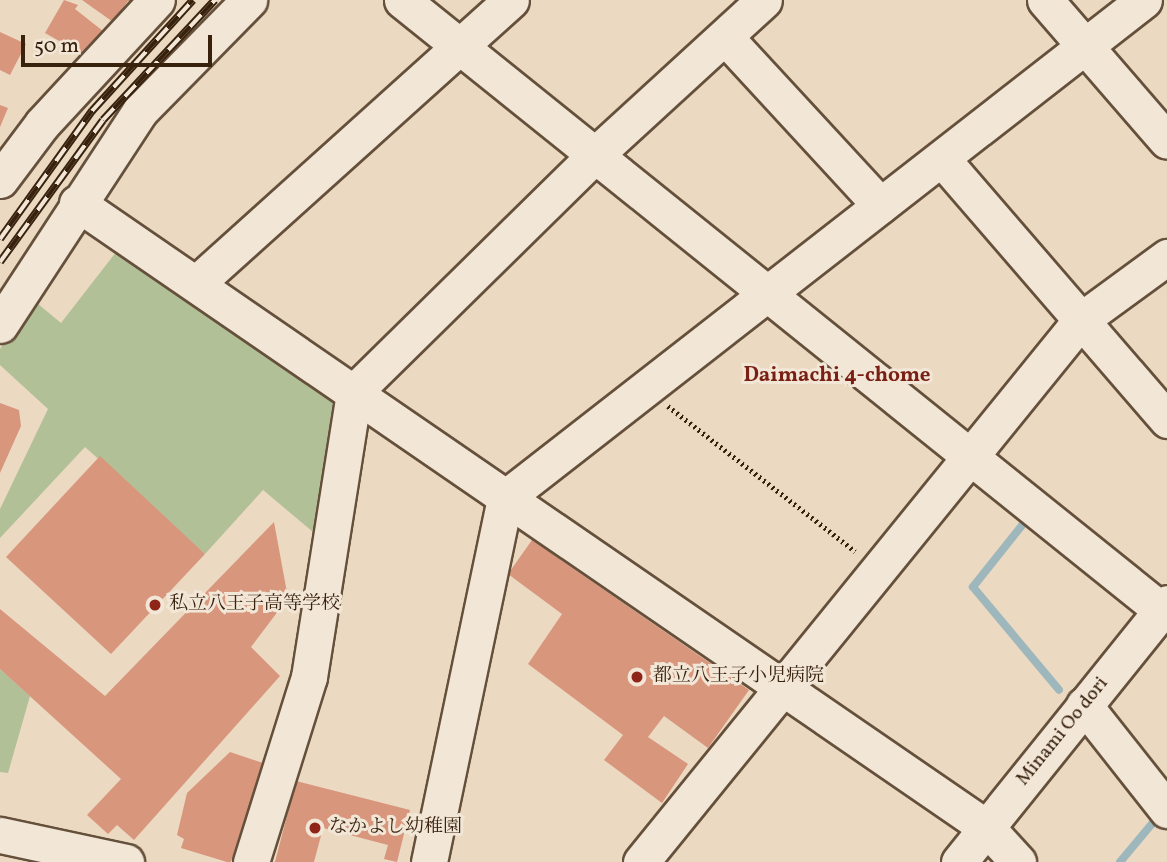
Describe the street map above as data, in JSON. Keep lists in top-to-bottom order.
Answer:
{
  "streets": {
    "street": ["Minami Oo dori"]
  },
  "districts": ["Daimachi 4-chome"],
  "places": ["私立八王子高等学校", "都立八王子小児病院", "なかよし幼稚園"],
  "scale_bar": "50 m"
}
